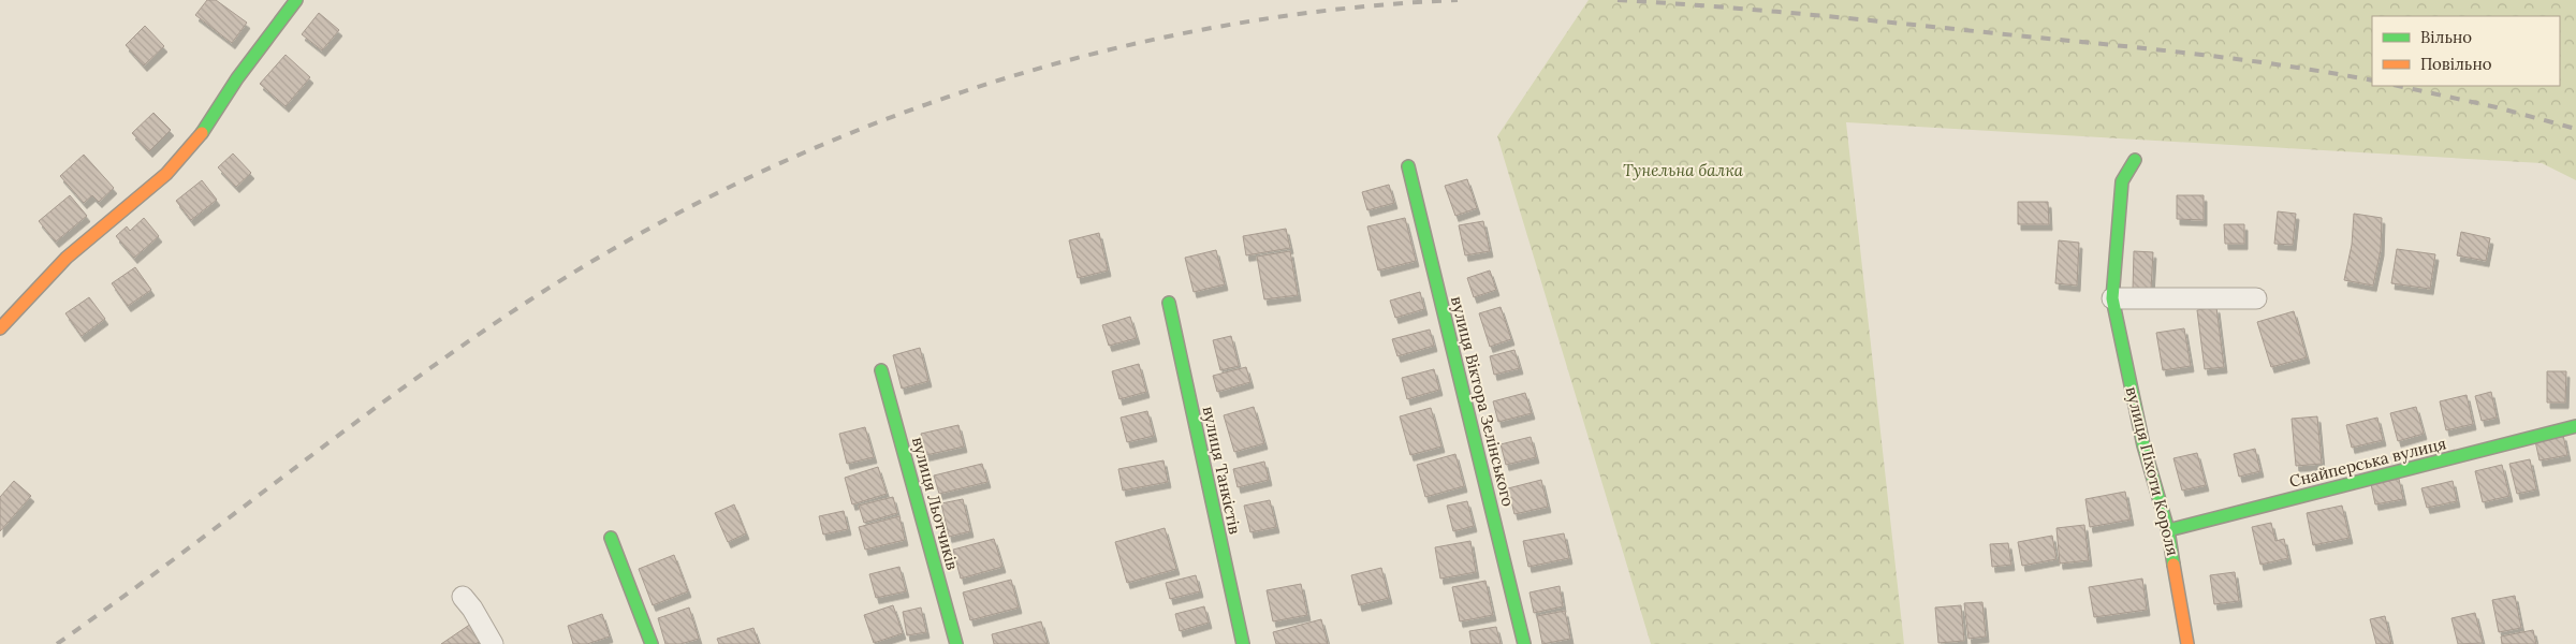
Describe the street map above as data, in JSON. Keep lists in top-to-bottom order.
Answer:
{
  "streets": {
    "street": [
      "вулиця Віктора Зелінського",
      "Снайперська вулиця",
      "вулиця Танкістів",
      "вулиця Піхоти Короля",
      "вулиця Льотчиків"
    ]
  },
  "crossings": [
    ["Снайперська вулиця", "вулиця Піхоти Короля"]
  ],
  "parks": ["Тунельна балка"],
  "legend": ["Вільно", "Повільно"]
}
